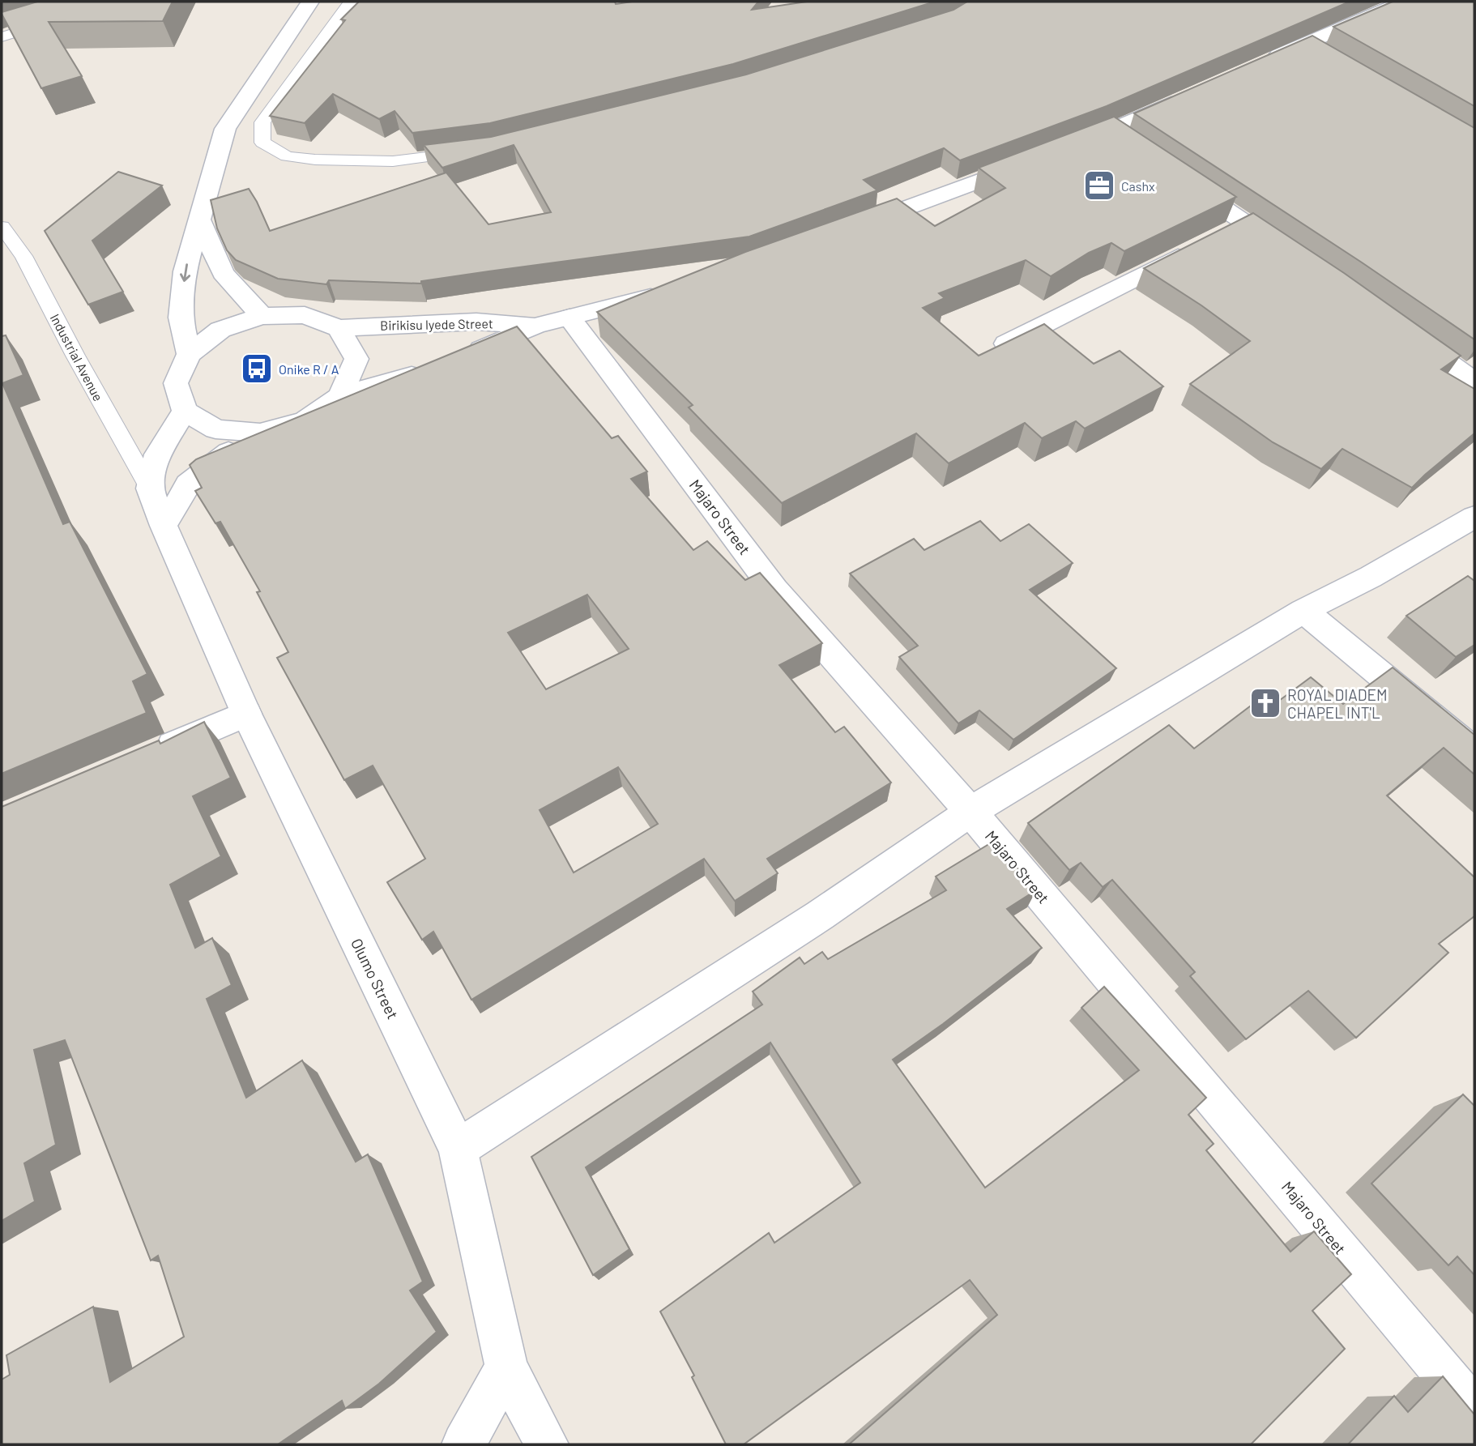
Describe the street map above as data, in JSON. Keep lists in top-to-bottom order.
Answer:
{
  "streets": {
    "street": ["Birikisu Iyede Street", "Majaro Street", "Olumo Street"],
    "lane": ["Industrial Avenue"]
  },
  "crossings": [
    ["Birikisu Iyede Street", "Majaro Street"],
    ["Industrial Avenue", "Olumo Street"]
  ],
  "places": {
    "office": ["Cashx"],
    "bus stop": ["Onike R / A"],
    "church": ["ROYAL DIADEM CHAPEL INT'L"]
  }
}
